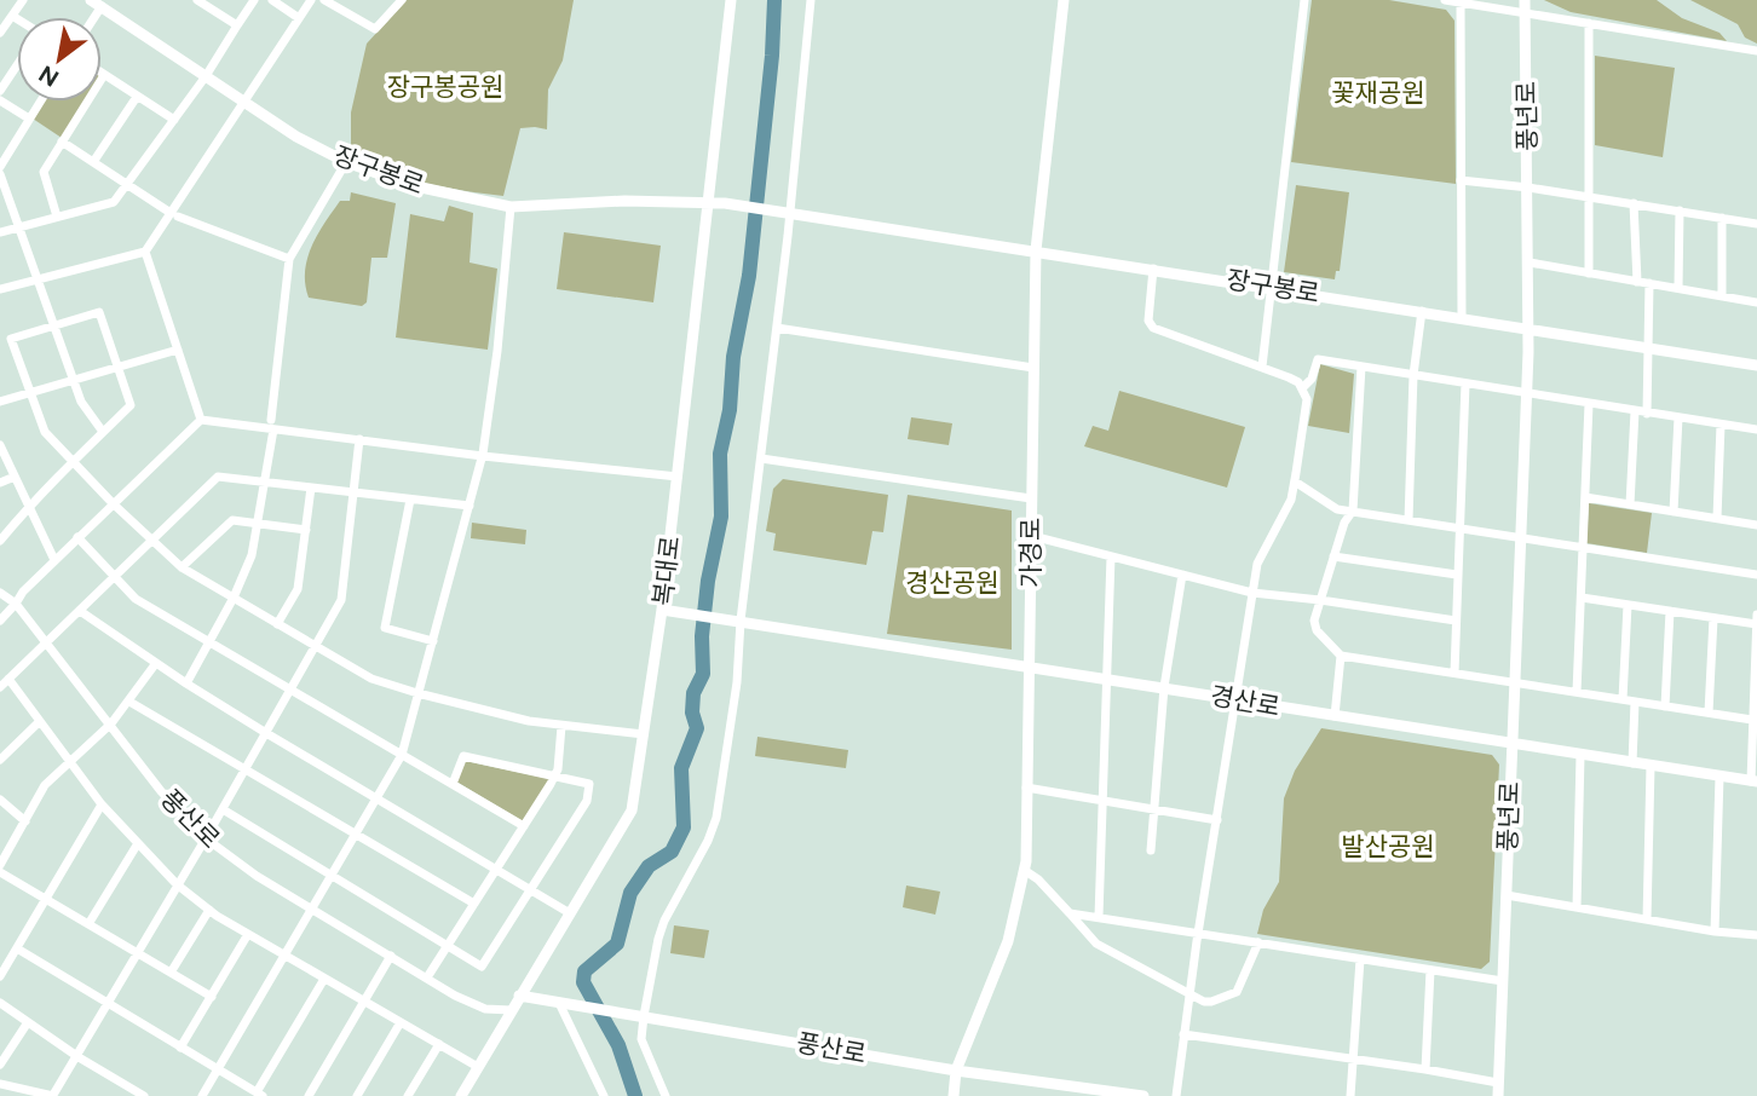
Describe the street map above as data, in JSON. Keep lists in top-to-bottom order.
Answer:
{
  "streets": {
    "street": [
      "풍년로",
      "장구봉로",
      "가경로",
      "복대로",
      "경산로",
      "풍산로"
    ]
  },
  "crossings": [
    ["풍년로", "장구봉로"],
    ["풍년로", "경산로"],
    ["장구봉로", "가경로"],
    ["장구봉로", "복대로"],
    ["가경로", "경산로"],
    ["가경로", "풍산로"],
    ["복대로", "경산로"],
    ["복대로", "풍산로"]
  ],
  "parks": [
    "장구봉공원",
    "꽃재공원",
    "경산공원",
    "발산공원"
  ],
  "north": "bottom left"
}
